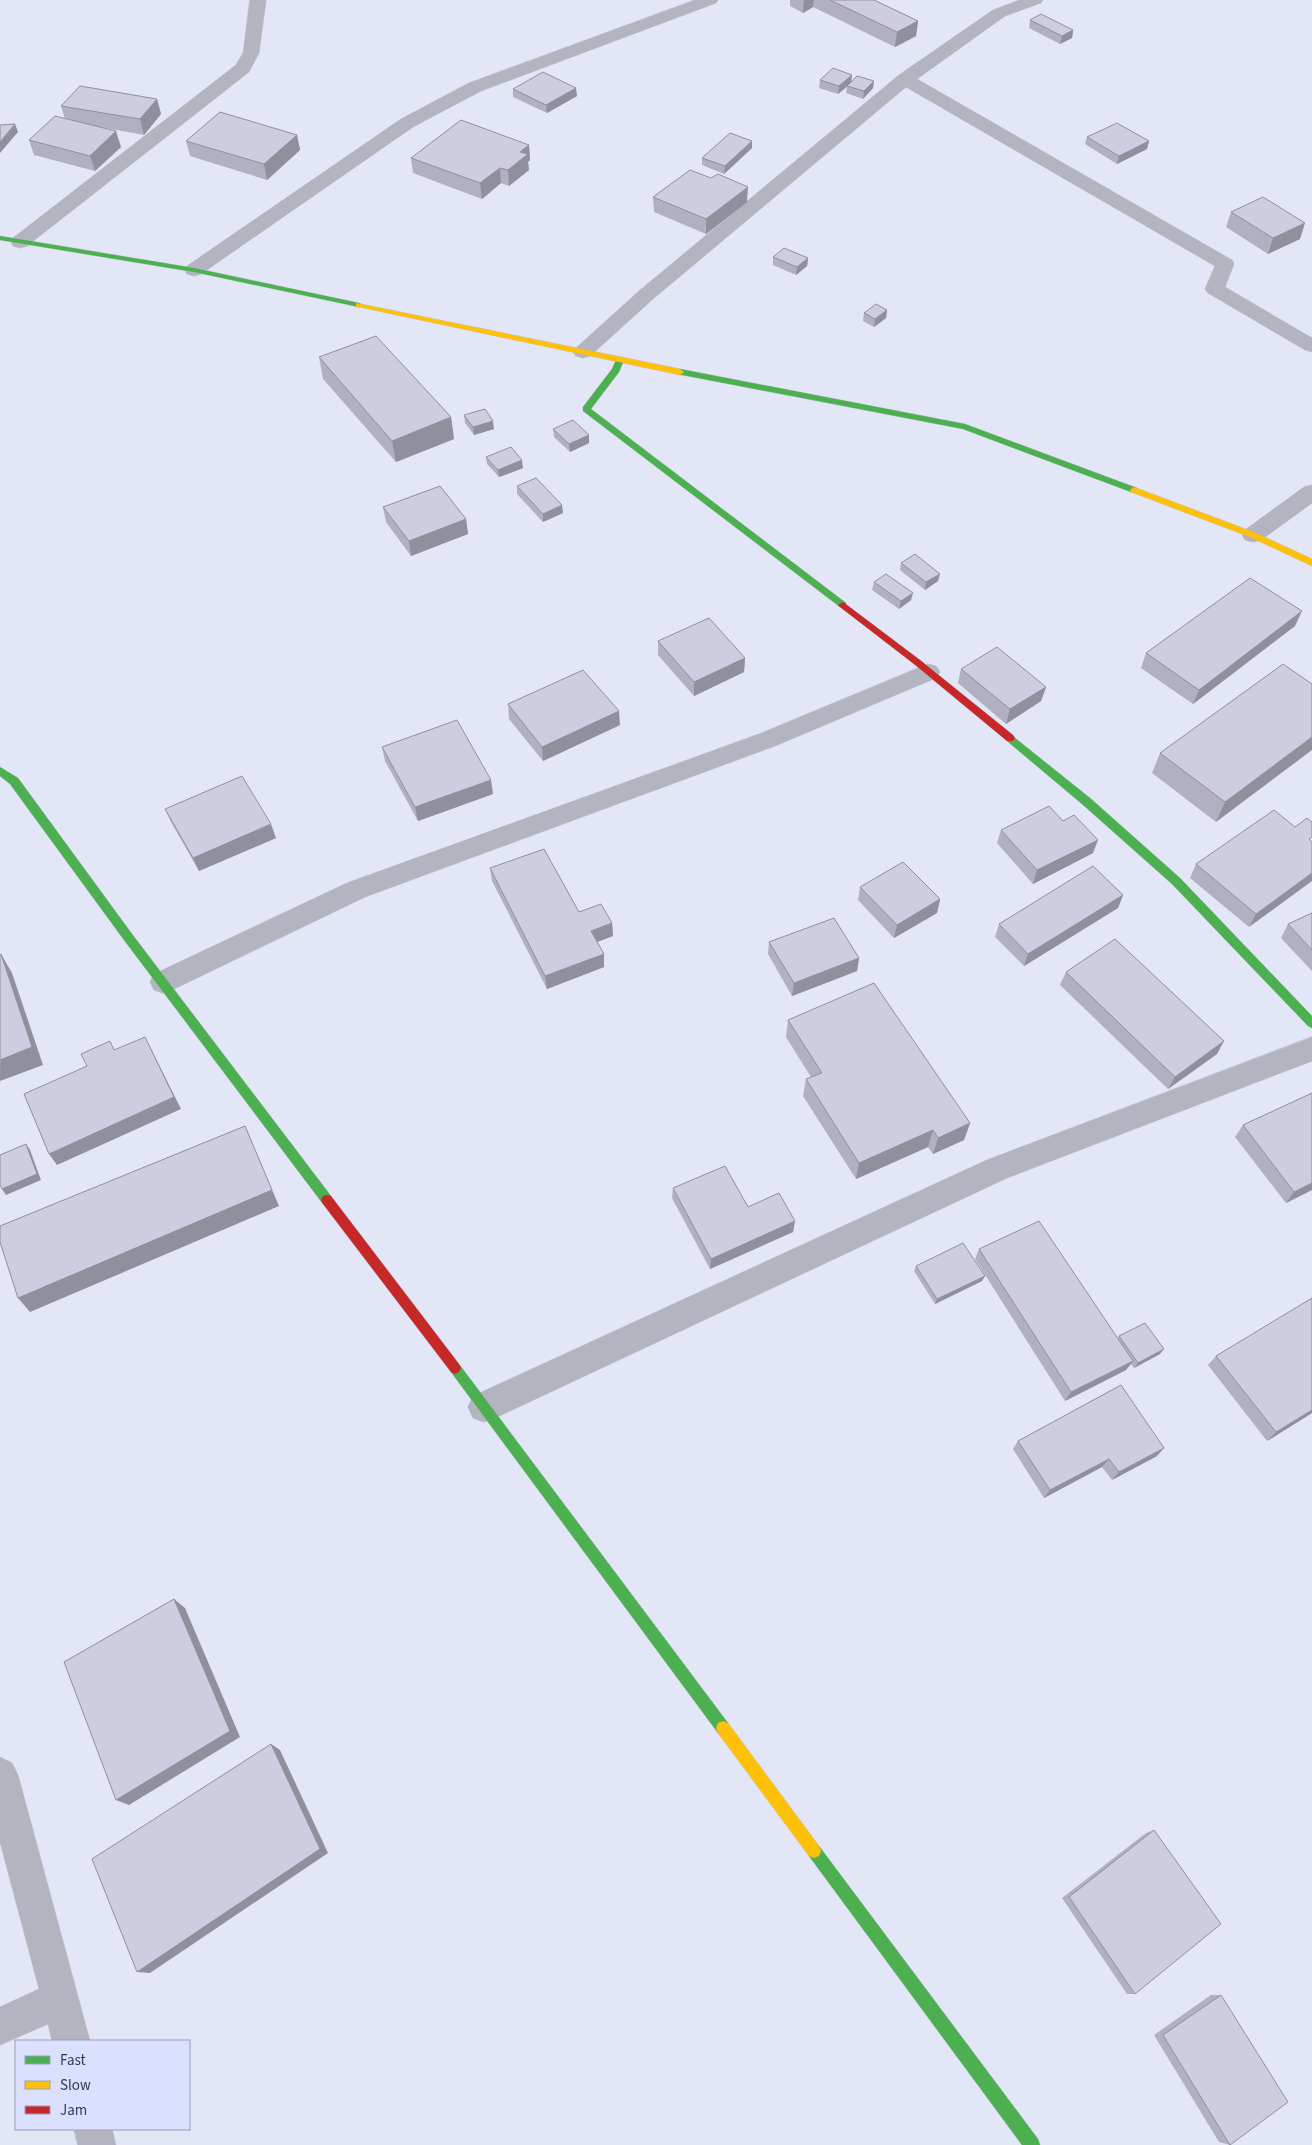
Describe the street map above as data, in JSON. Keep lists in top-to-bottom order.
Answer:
{
  "legend": ["Fast", "Slow", "Jam"]
}
